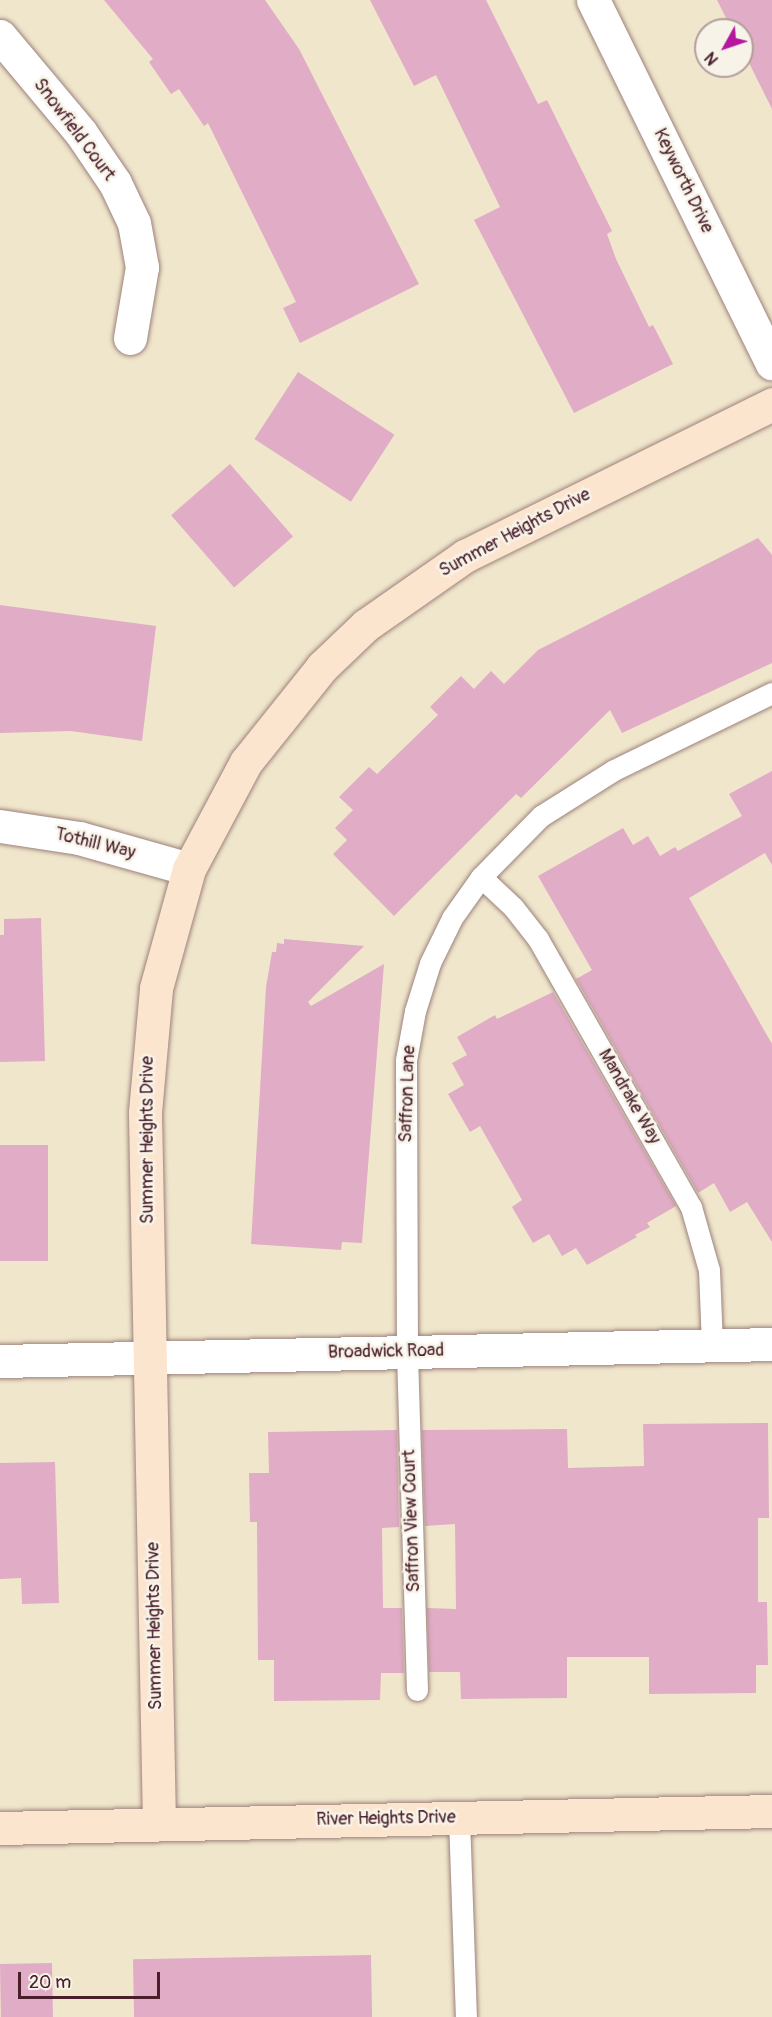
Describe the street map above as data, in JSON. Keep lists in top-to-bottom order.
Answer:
{
  "streets": {
    "street": [
      "Snowfield Court",
      "Keyworth Drive",
      "Summer Heights Drive",
      "Tothill Way",
      "Broadwick Road",
      "River Heights Drive"
    ],
    "lane": ["Saffron Lane", "Mandrake Way", "Saffron View Court"]
  },
  "crossings": [
    ["Summer Heights Drive", "Tothill Way"],
    ["Summer Heights Drive", "Broadwick Road"],
    ["Summer Heights Drive", "River Heights Drive"],
    ["Saffron Lane", "Mandrake Way"],
    ["Saffron Lane", "Broadwick Road"],
    ["Saffron Lane", "Saffron View Court"],
    ["Mandrake Way", "Broadwick Road"],
    ["Broadwick Road", "Saffron View Court"]
  ],
  "scale_bar": "20 m",
  "north": "bottom left"
}
